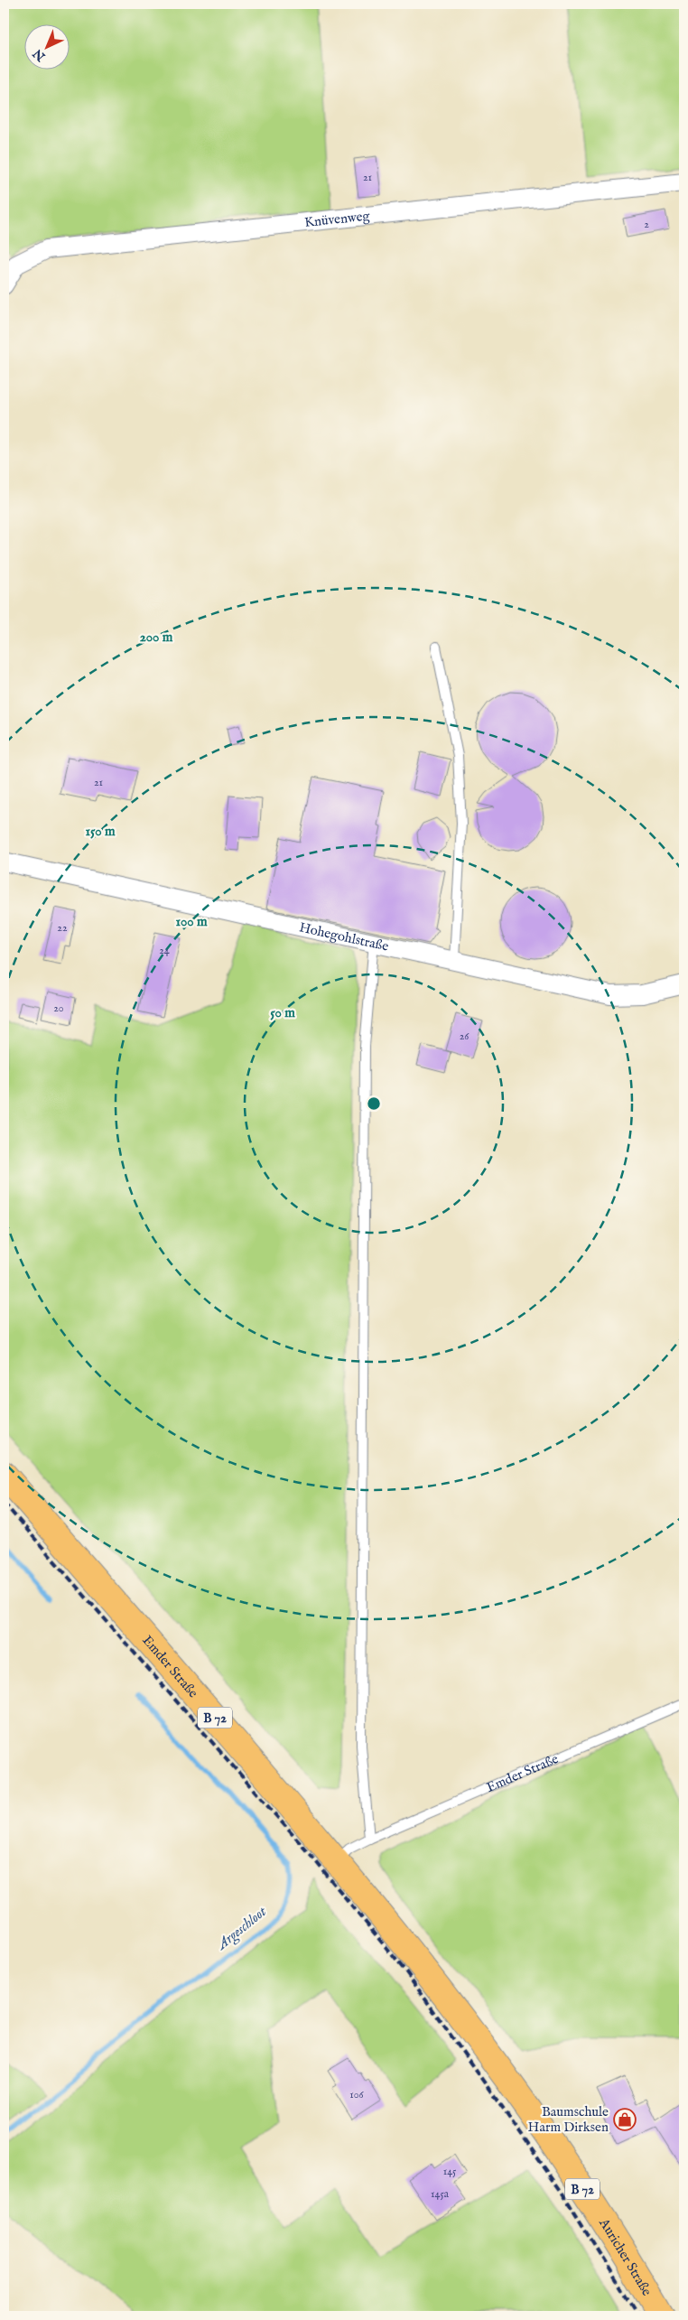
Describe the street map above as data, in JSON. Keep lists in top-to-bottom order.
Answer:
{
  "streets": {
    "main road": ["Emder Straße", "B 72", "Auricher Straße"],
    "street": ["Knüvenweg", "Hohegohlstraße"]
  },
  "crossings": [
    ["Emder Straße", "Auricher Straße"]
  ],
  "water": ["Argeschloot"],
  "places": {
    "shop": ["Baumschule Harm Dirksen"]
  },
  "house_numbers": [
    "21",
    "2",
    "21",
    "22",
    "24",
    "20",
    "26",
    "106",
    "145",
    "145a"
  ],
  "north": "bottom left",
  "rings": [
    "200 m",
    "150 m",
    "100 m",
    "50 m"
  ]
}
